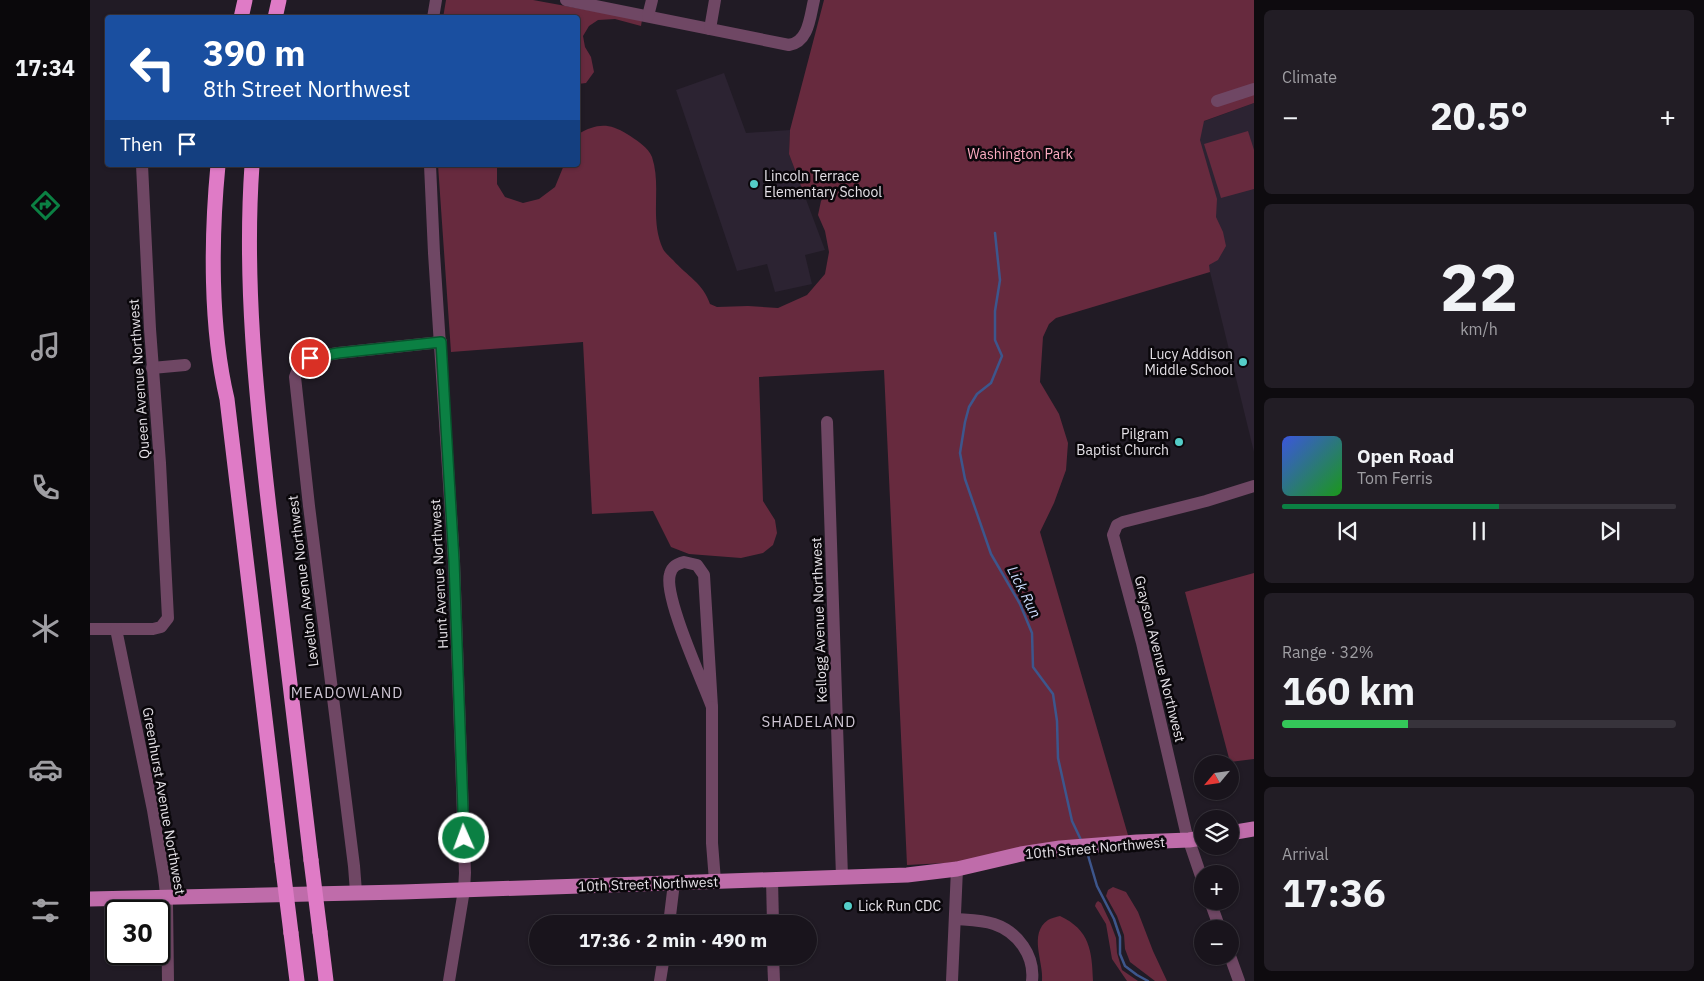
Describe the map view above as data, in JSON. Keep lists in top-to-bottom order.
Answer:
{
  "streets": {
    "main road": ["10th Street Northwest"],
    "street": [
      "Queen Avenue Northwest",
      "Hunt Avenue Northwest",
      "Levelton Avenue Northwest",
      "Kellogg Avenue Northwest",
      "Grayson Avenue Northwest",
      "Greenhurst Avenue Northwest"
    ]
  },
  "crossings": [
    ["Queen Avenue Northwest", "Greenhurst Avenue Northwest"],
    ["Hunt Avenue Northwest", "Levelton Avenue Northwest"],
    ["Hunt Avenue Northwest", "10th Street Northwest"],
    ["Levelton Avenue Northwest", "10th Street Northwest"],
    ["Kellogg Avenue Northwest", "10th Street Northwest"],
    ["Greenhurst Avenue Northwest", "10th Street Northwest"]
  ],
  "districts": ["MEADOWLAND", "SHADELAND"],
  "water": ["Lick Run"],
  "parks": ["Washington Park"],
  "places": [
    "Lincoln Terrace Elementary School",
    "Lucy Addison Middle School",
    "Pilgram Baptist Church",
    "Lick Run CDC"
  ],
  "north": "bottom left",
  "page": {
    "tabs": "17:34",
    "tile": [
      "Climate",
      ["22", "km/h"],
      ["Range · 32%", "160 km"],
      ["Arrival", "17:36"]
    ],
    "turn": ["390 m", "8th Street Northwest"],
    "heat": ["−", "20.5°", "+"],
    "then": "Then",
    "song": ["Open Road", "Tom Ferris"],
    "map_buttons": ["+", "−"],
    "limit": "30",
    "trip": "17:36 · 2 min · 490 m"
  }
}
